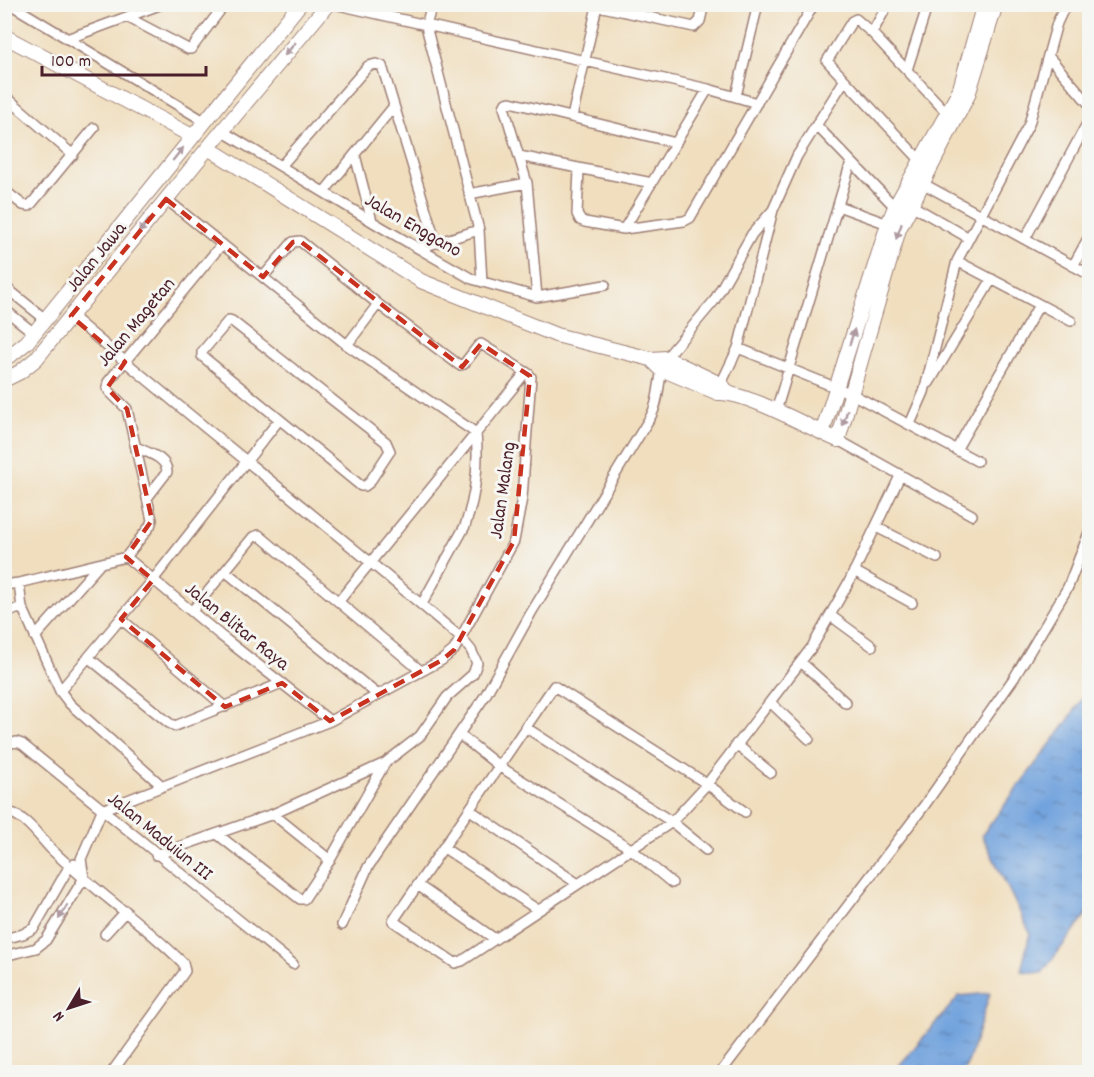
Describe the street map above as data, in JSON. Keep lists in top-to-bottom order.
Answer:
{
  "streets": {
    "street": [
      "Jalan Enggano",
      "Jalan Jawa",
      "Jalan Magetan",
      "Jalan Malang",
      "Jalan Blitar Raya",
      "Jalan Maduiun III"
    ]
  },
  "crossings": [
    ["Jalan Enggano", "Jalan Jawa"],
    ["Jalan Magetan", "Jalan Blitar Raya"],
    ["Jalan Malang", "Jalan Blitar Raya"],
    ["Jalan Malang", "Jalan Maduiun III"]
  ],
  "scale_bar": "100 m",
  "north": "bottom left"
}
